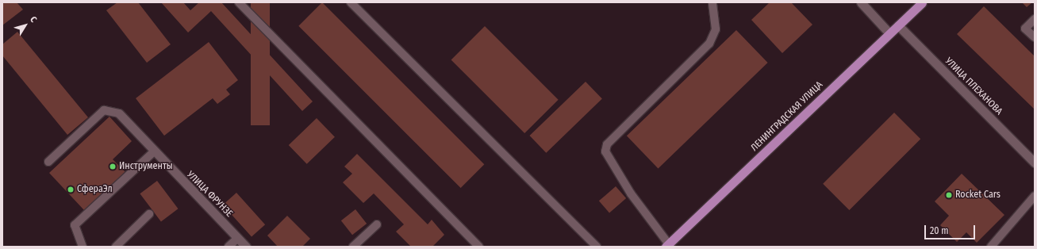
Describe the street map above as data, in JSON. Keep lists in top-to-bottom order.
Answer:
{
  "streets": {
    "highway": ["ЛЕНИНГРАДСКАЯ УЛИЦА"],
    "street": ["УЛИЦА ПЛЕХАНОВА", "УЛИЦА ФРУНЗЕ"]
  },
  "crossings": [
    ["УЛИЦА ПЛЕХАНОВА", "ЛЕНИНГРАДСКАЯ УЛИЦА"]
  ],
  "places": ["Инструменты", "СфераЭл", "Rocket Cars"],
  "scale_bar": "20 m",
  "north": "top right"
}
